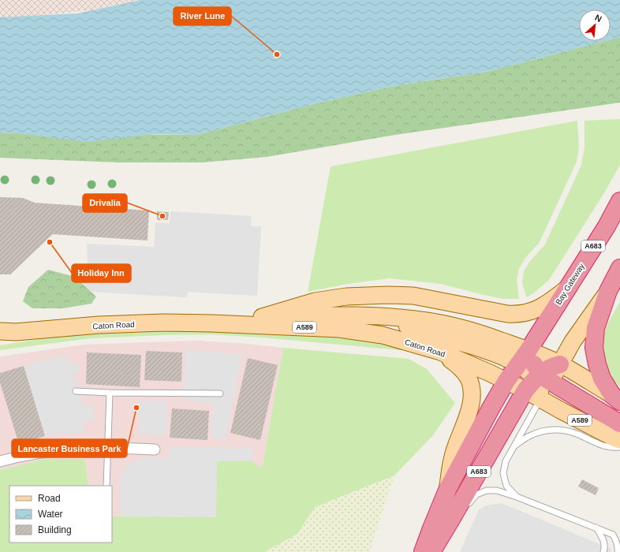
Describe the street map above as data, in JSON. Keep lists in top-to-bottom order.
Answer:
{
  "streets": {
    "highway": ["A683", "Bay Gateway", "Caton Road"],
    "main road": ["A589"]
  },
  "crossings": [
    ["A683", "Bay Gateway"],
    ["A683", "Caton Road"],
    ["Bay Gateway", "Caton Road"]
  ],
  "places": [
    "River Lune",
    "Drivalia",
    "Holiday Inn",
    "Lancaster Business Park"
  ],
  "legend": ["Road", "Water", "Building"],
  "north": "top right"
}
